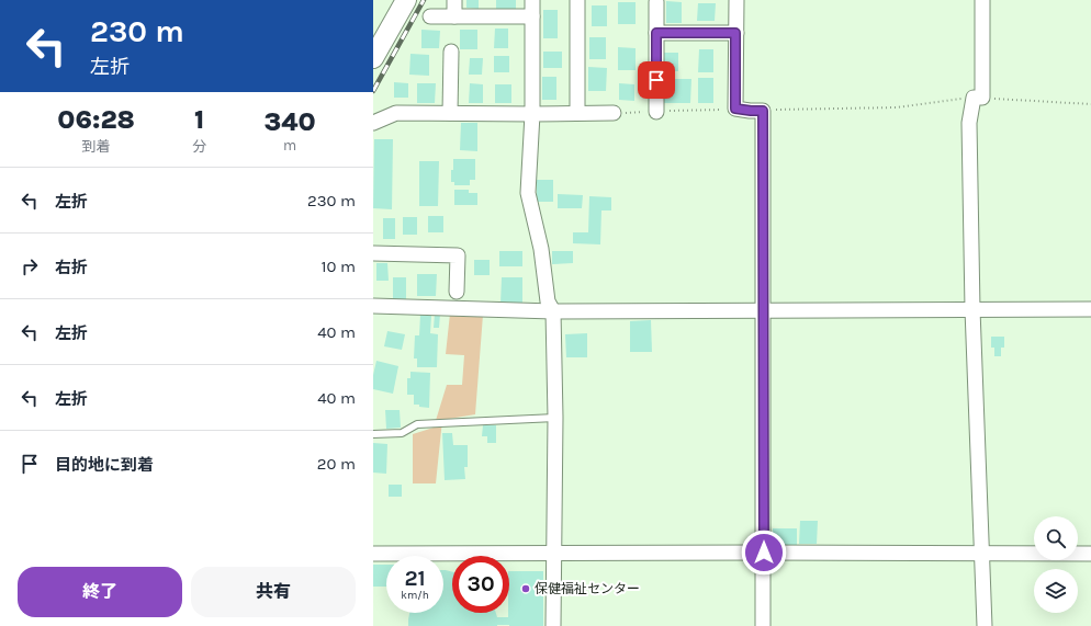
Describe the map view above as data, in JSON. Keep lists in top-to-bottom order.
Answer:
{
  "places": ["保健福祉センター"],
  "page": {
    "turn": ["230 m", "左折"],
    "eta": [
      "06:28",
      "到着",
      "1",
      "分",
      "340",
      "m"
    ],
    "list": [
      {
        "name": "左折",
        "value": "230 m"
      },
      {
        "name": "右折",
        "value": "10 m"
      },
      {
        "name": "左折",
        "value": "40 m"
      },
      {
        "name": "左折",
        "value": "40 m"
      },
      {
        "name": "目的地に到着",
        "value": "20 m"
      }
    ],
    "speed": "21 km/h",
    "limit": "30",
    "buttons": ["終了", "共有"]
  }
}
